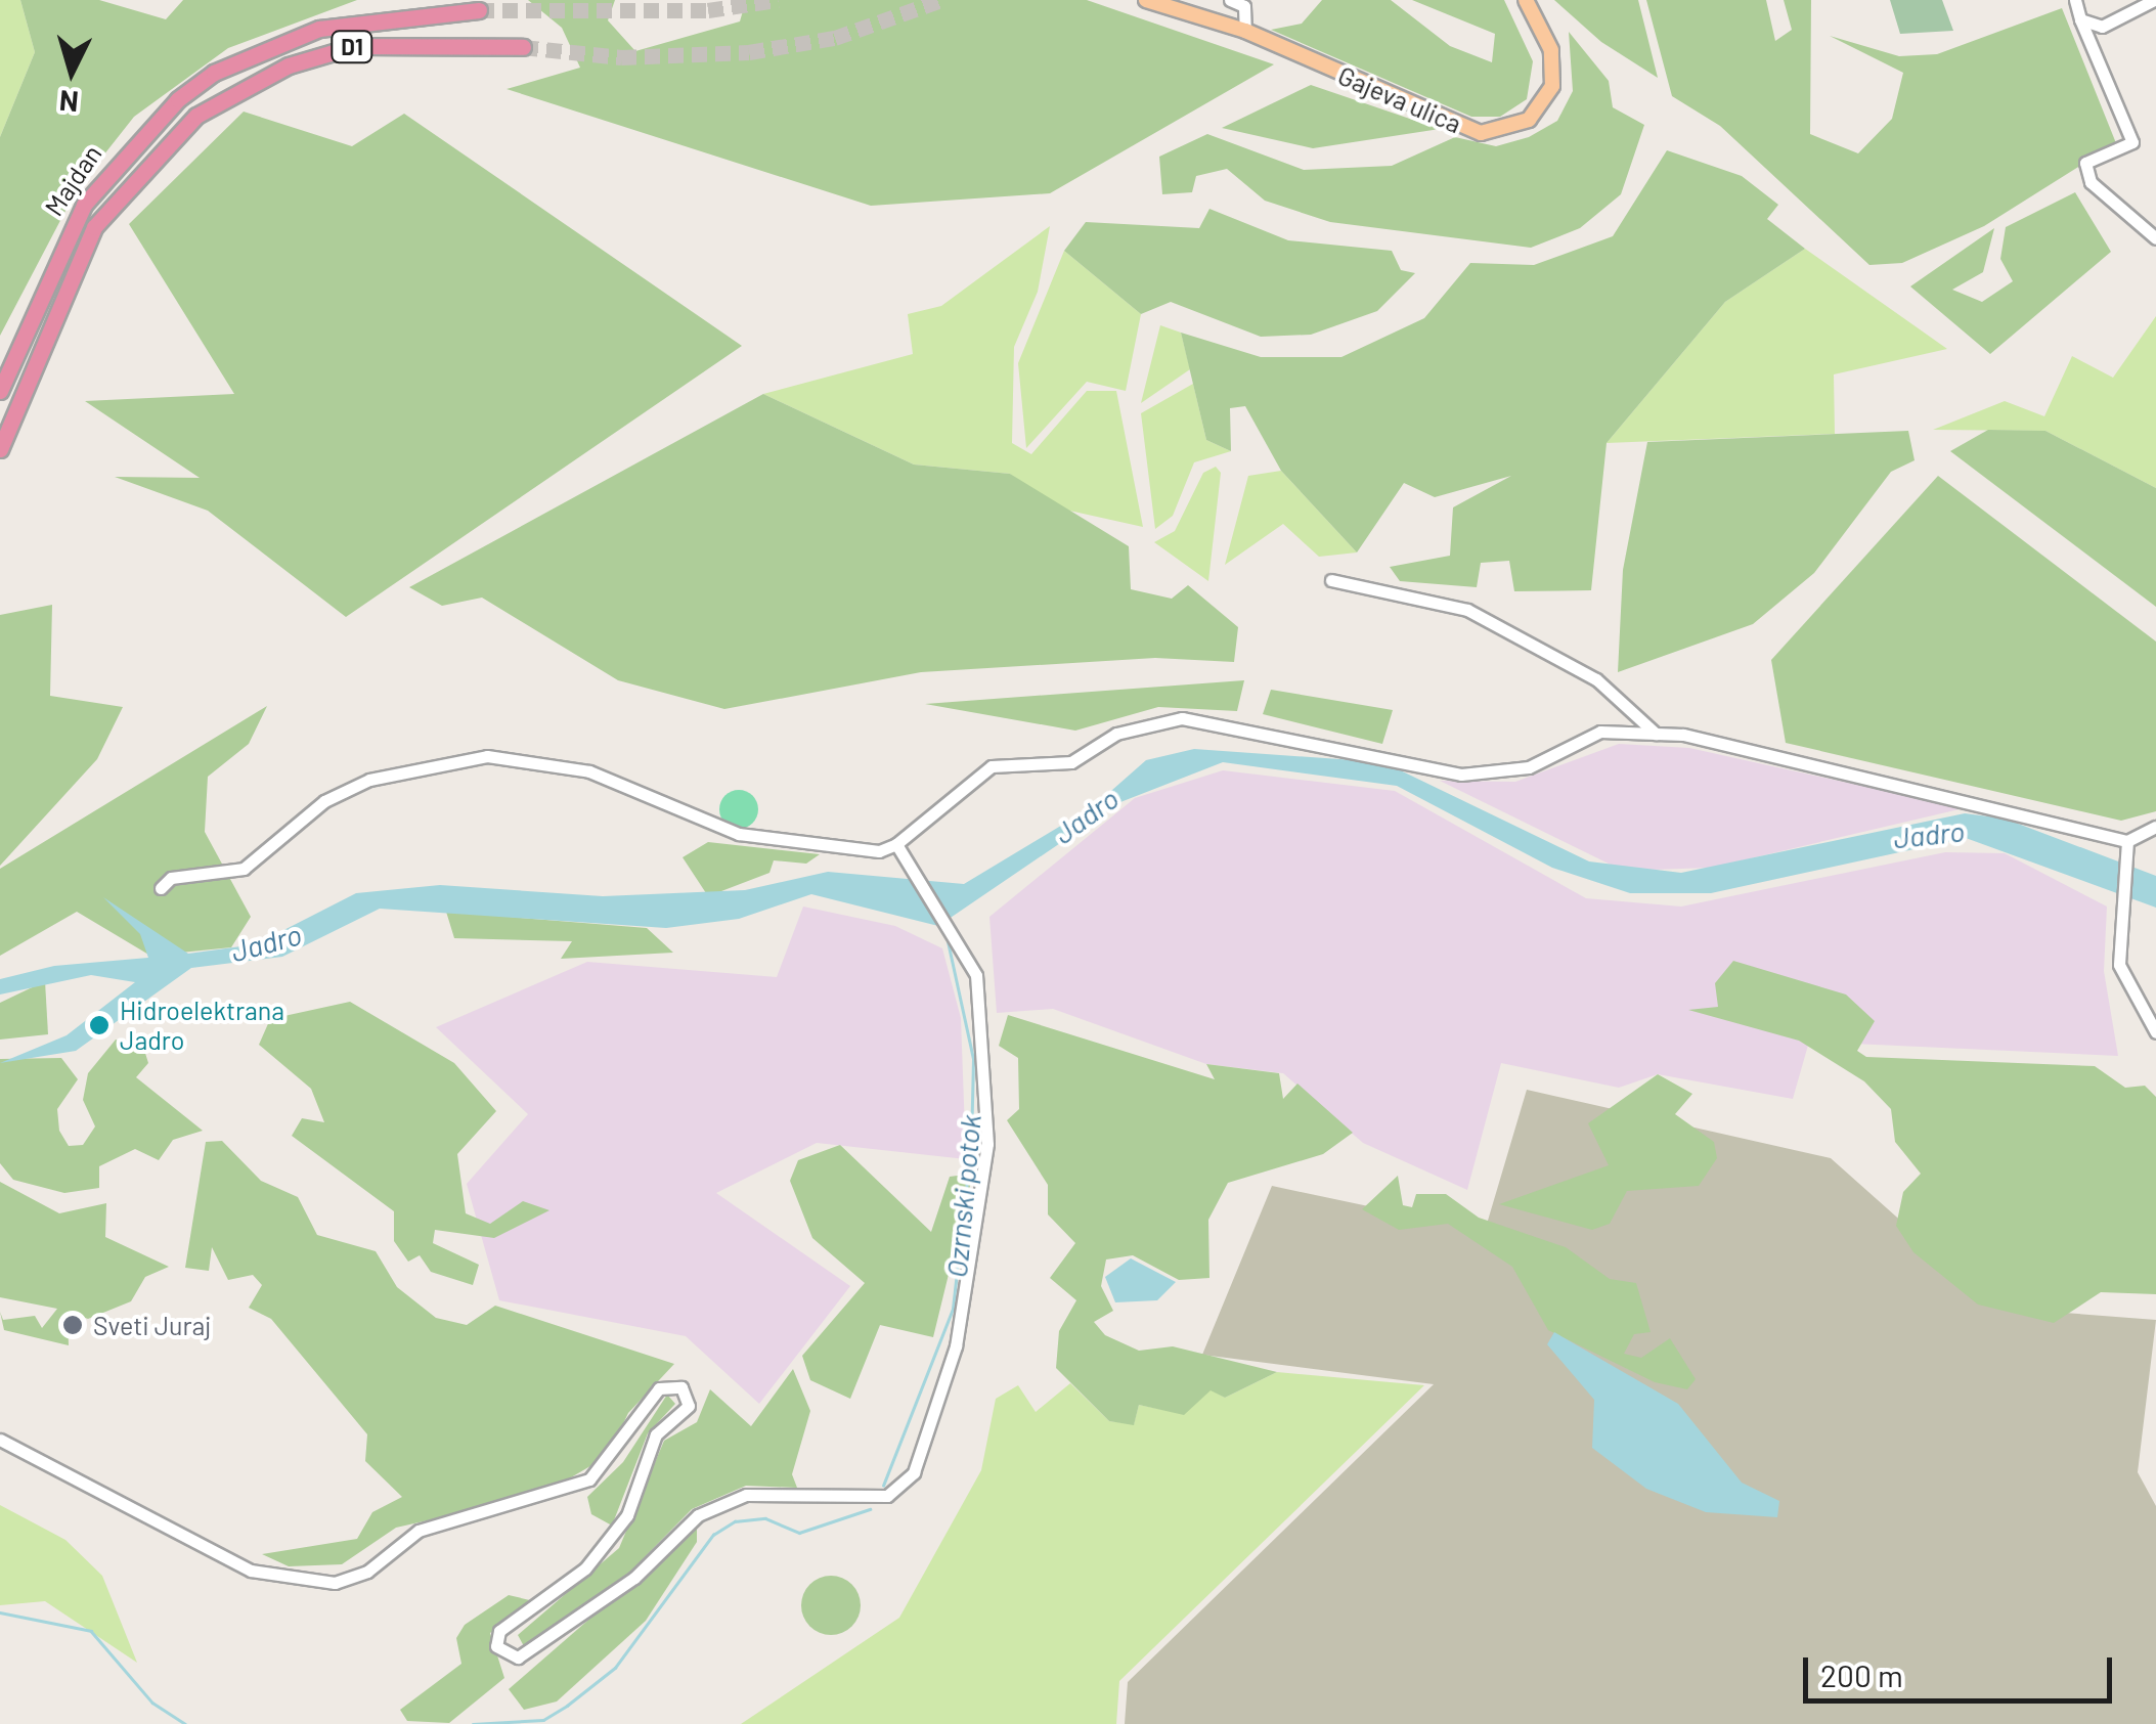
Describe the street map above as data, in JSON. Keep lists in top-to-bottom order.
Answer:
{
  "streets": {
    "highway": ["D1", "Majdan"],
    "main road": ["Gajeva ulica"]
  },
  "water": ["Jadro", "Ozrnski potok"],
  "places": ["Hidroelektrana Jadro", "Sveti Juraj"],
  "scale_bar": "200 m",
  "north": "bottom"
}
